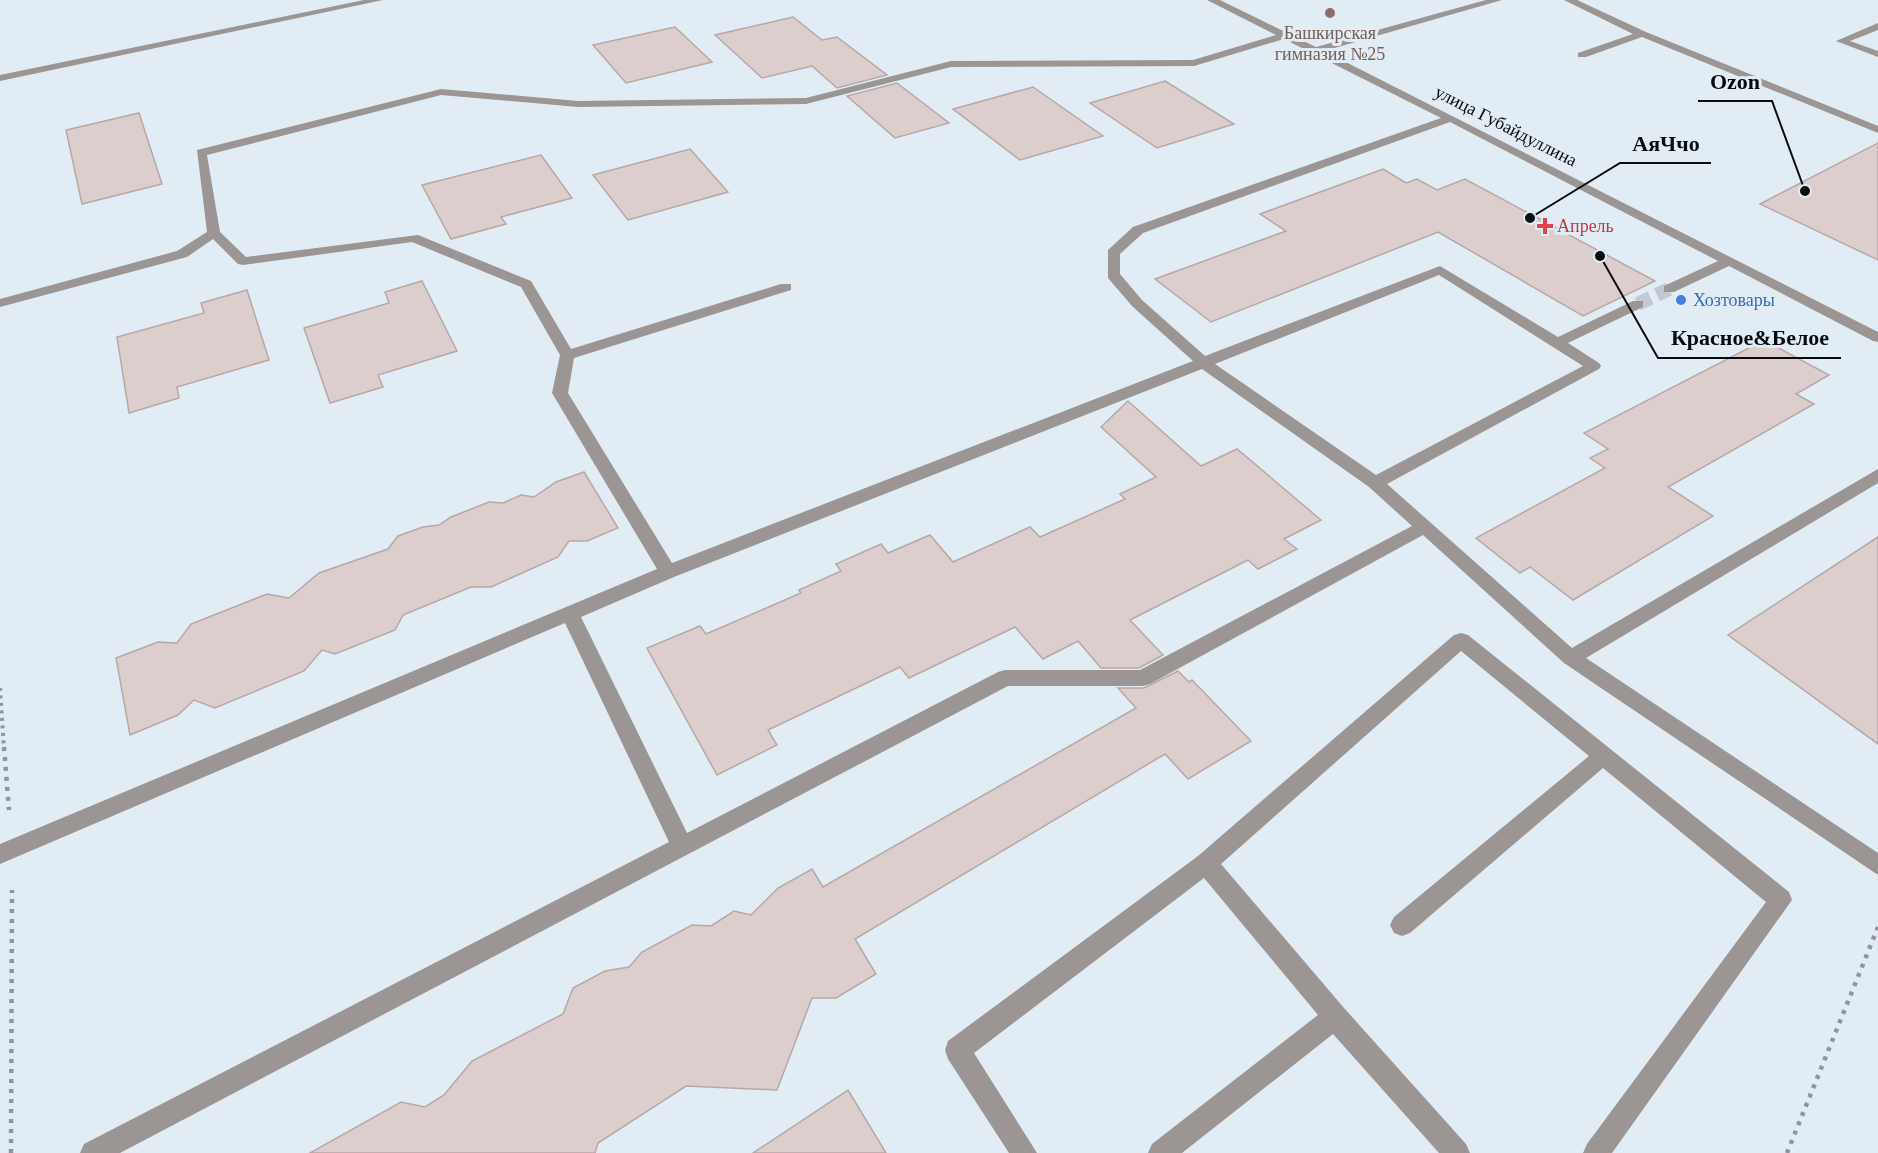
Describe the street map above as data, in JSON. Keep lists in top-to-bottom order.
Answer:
{
  "streets": {
    "street": ["улица Губайдуллина"]
  },
  "places": {
    "other": [
      "Башкирская гимназия №25",
      "Ozon",
      "АяЧчо",
      "Красное&Белое",
      "Хозтовары"
    ],
    "health": ["Апрель"]
  }
}
